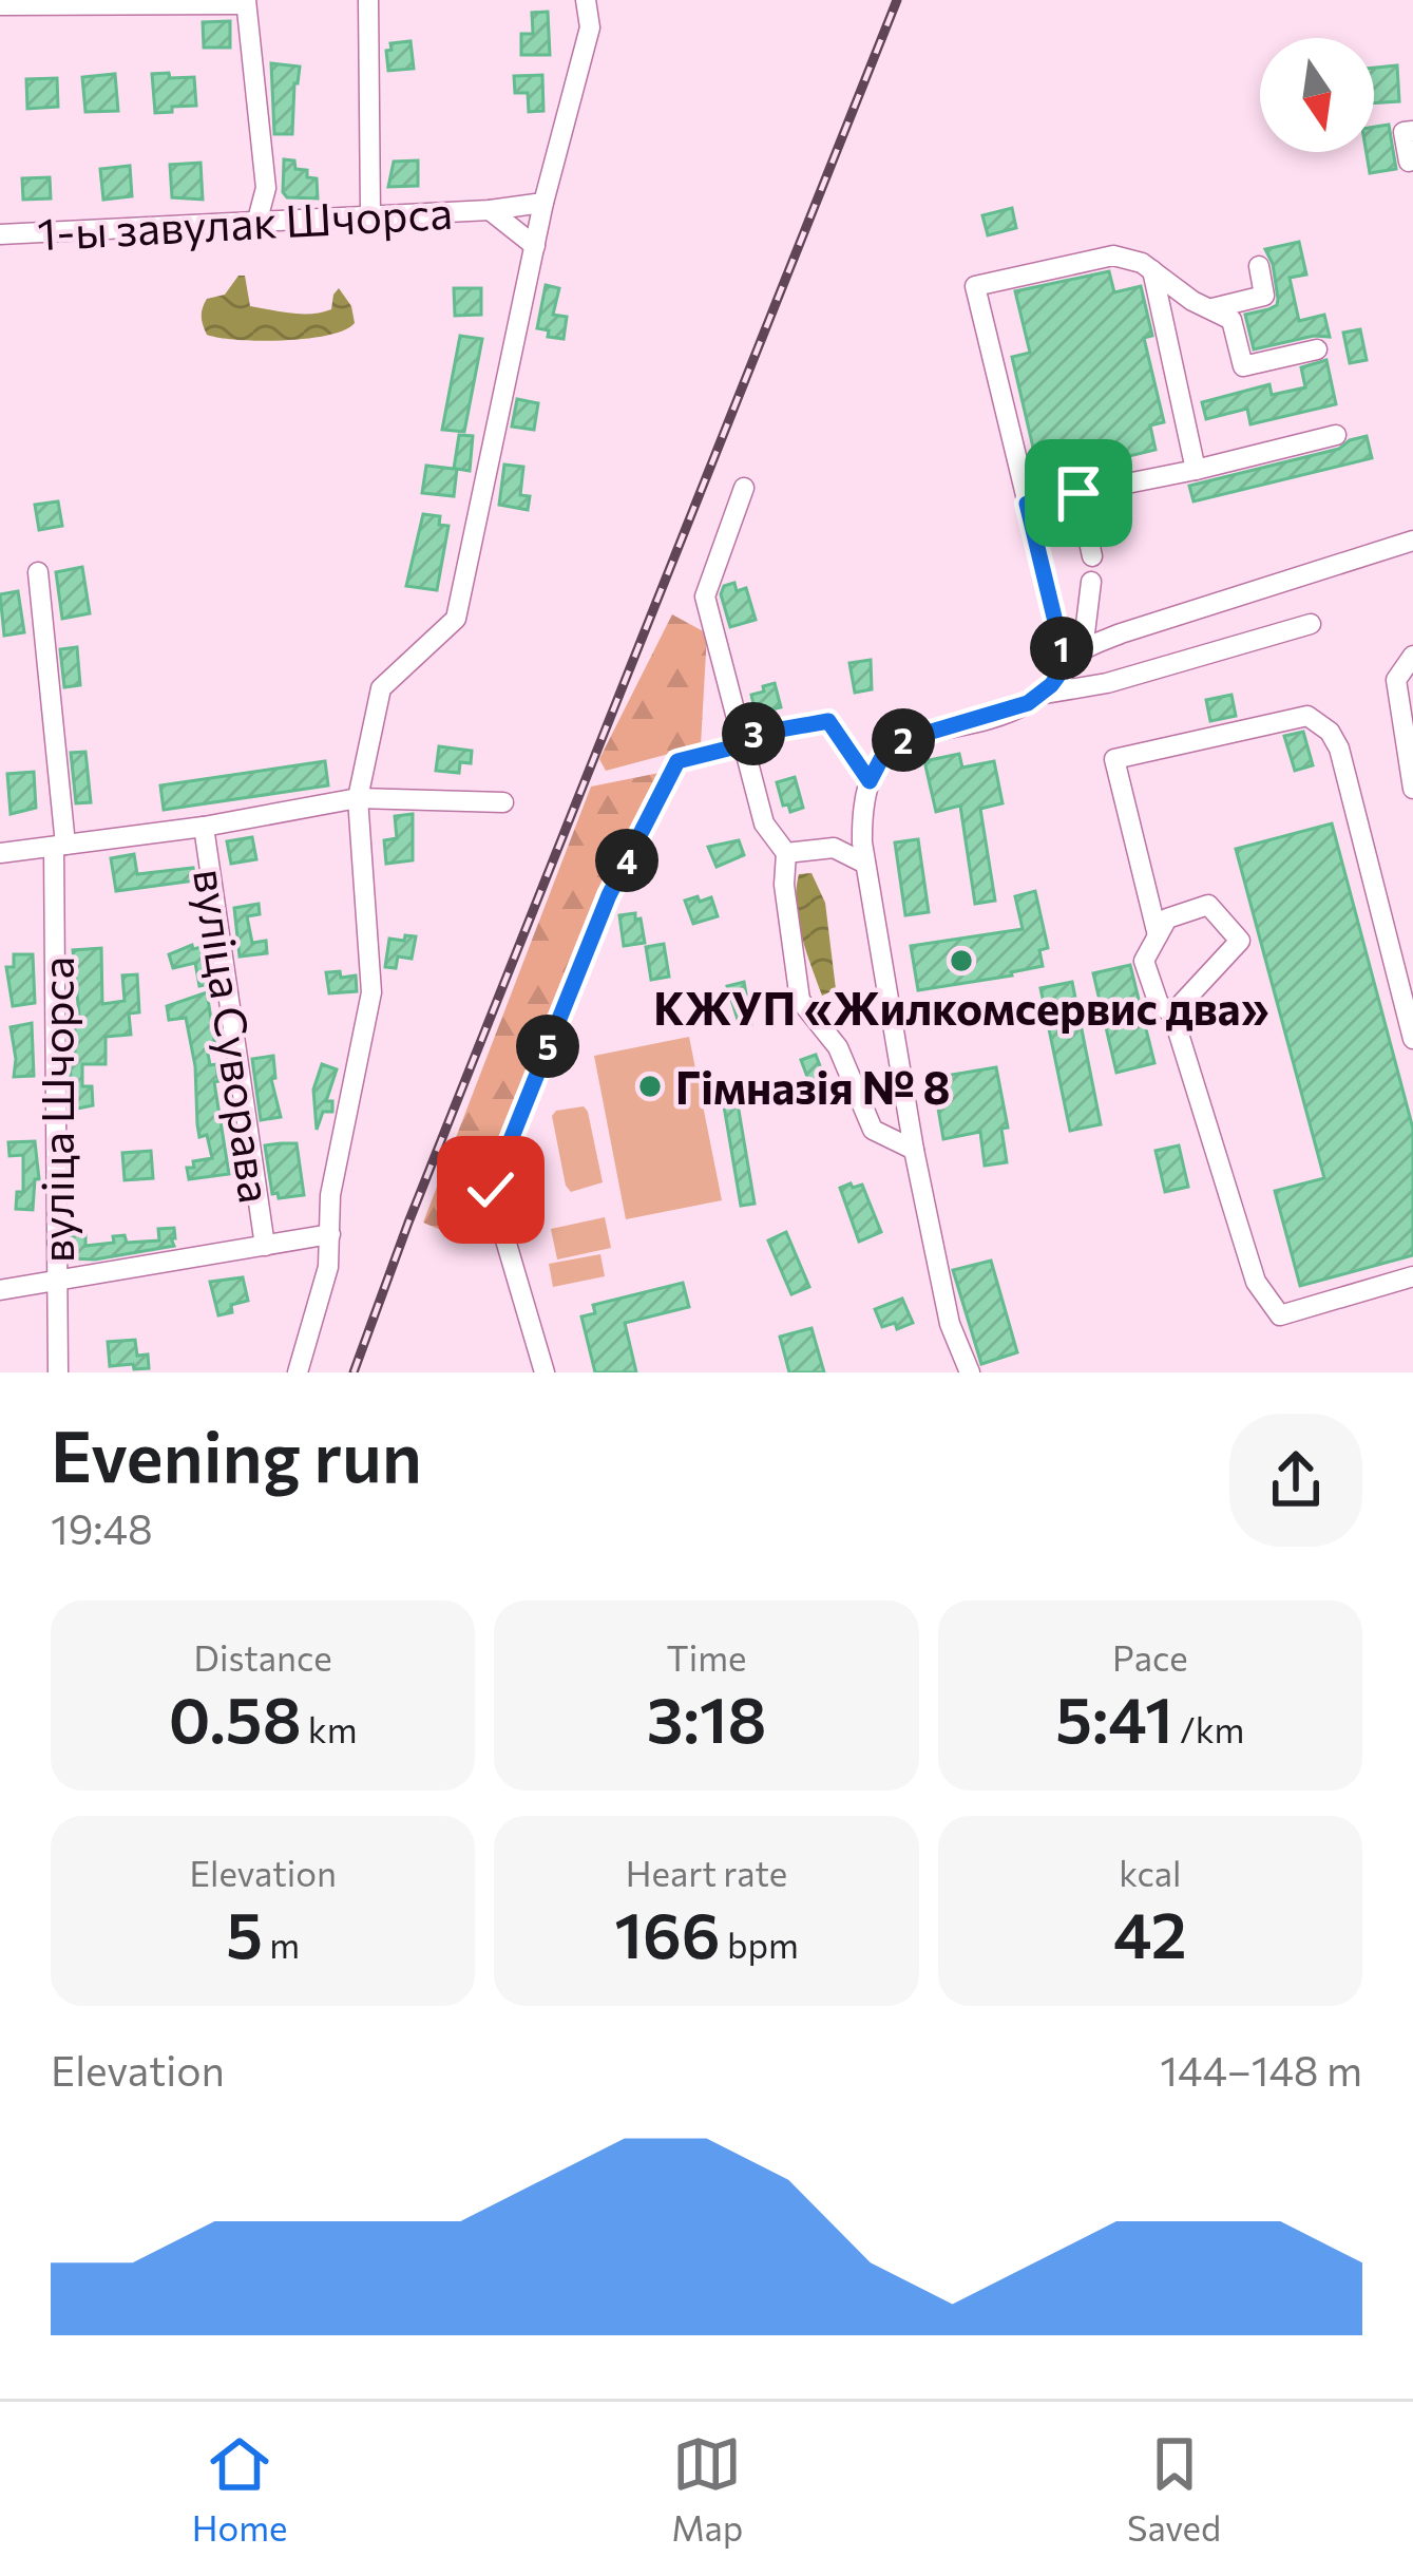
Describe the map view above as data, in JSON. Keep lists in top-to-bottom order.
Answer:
{
  "streets": {
    "street": ["1-ы завулак Шчорса", "вуліца Суворава", "вуліца Шчорса"]
  },
  "places": ["КЖУП «Жилкомсервис два»", "Гімназія № 8"],
  "north": "bottom",
  "page": {
    "pins": [
      "1",
      "3",
      "2",
      "4",
      "5"
    ],
    "heading": ["Evening run", "19:48"],
    "stats": [
      ["Distance", "0.58 km"],
      ["Time", "3:18"],
      ["Pace", "5:41 /km"],
      ["Elevation", "5 m"],
      ["Heart rate", "166 bpm"],
      ["kcal", "42"]
    ],
    "chart": ["Elevation", "144–148 m"],
    "tabs": ["Home", "Map", "Saved"]
  }
}
